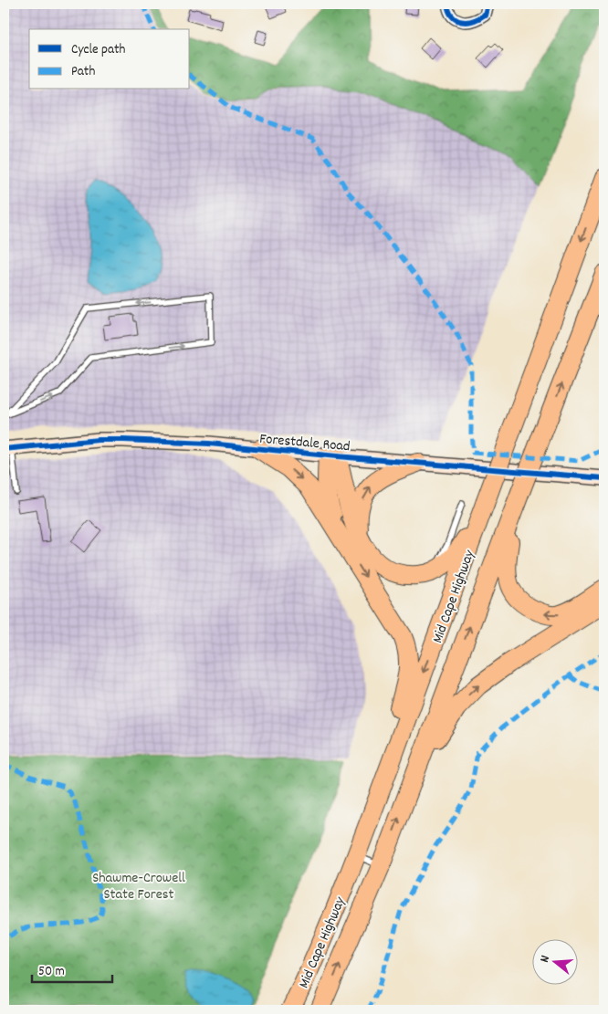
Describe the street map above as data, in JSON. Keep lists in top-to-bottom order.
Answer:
{
  "streets": {
    "highway": ["Mid Cape Highway"],
    "main road": ["Forestdale Road"]
  },
  "parks": ["Shawme-Crowell State Forest"],
  "legend": ["Cycle path", "Path"],
  "scale_bar": "50 m",
  "north": "left"
}
